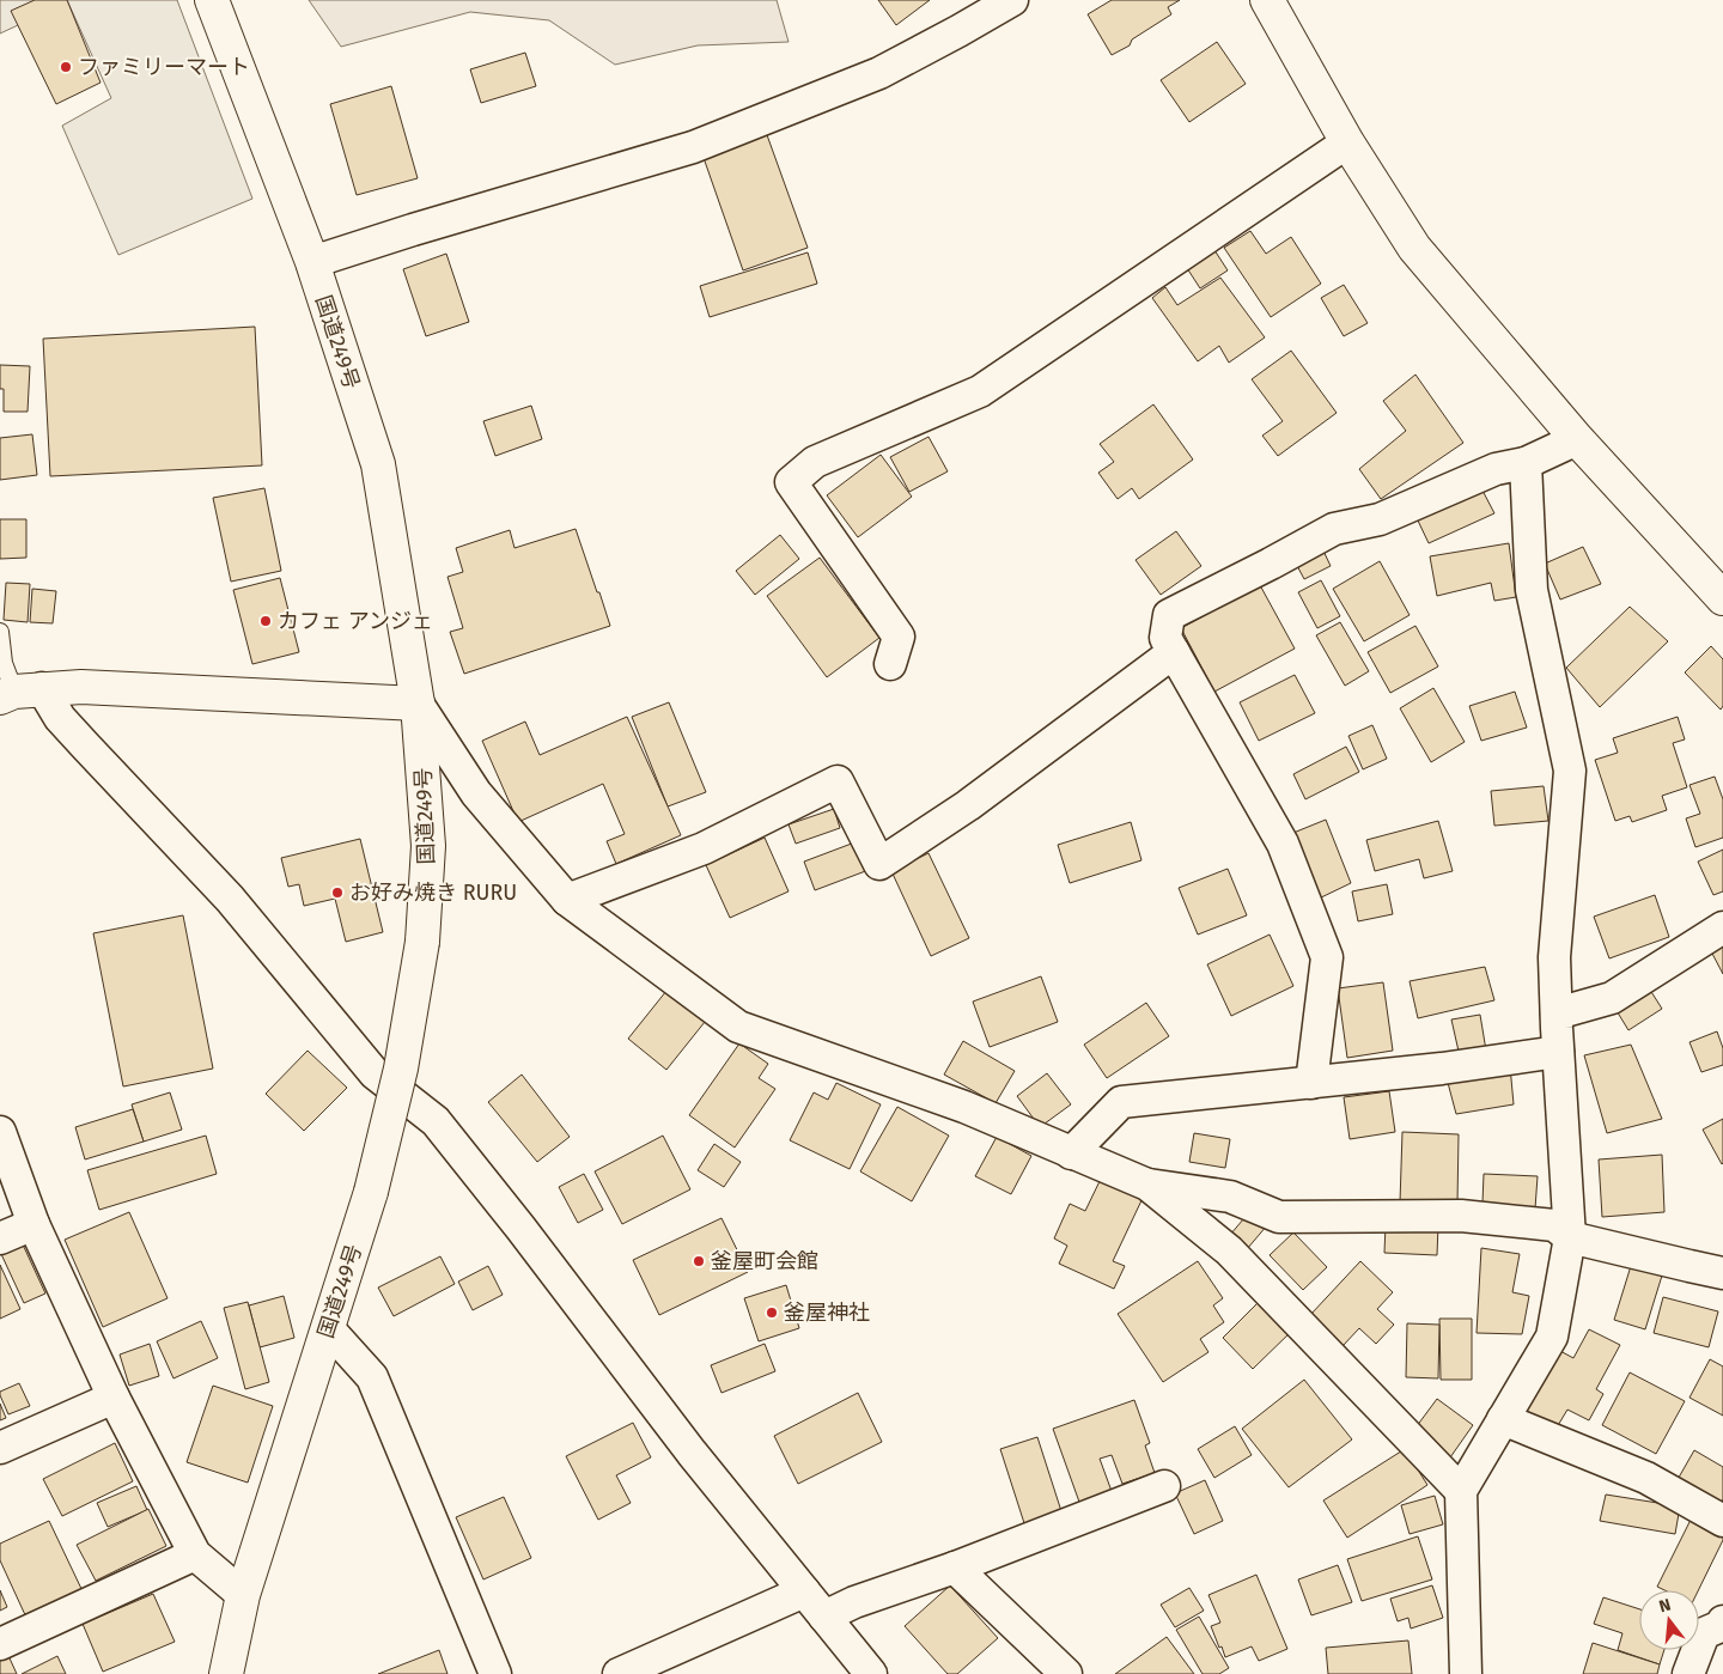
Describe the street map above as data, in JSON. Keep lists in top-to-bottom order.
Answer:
{
  "streets": {
    "main road": ["国道249号"]
  },
  "places": [
    "ファミリーマート",
    "カフェ アンジェ",
    "お好み焼き RURU",
    "釜屋町会館",
    "釜屋神社"
  ],
  "north": "top"
}
